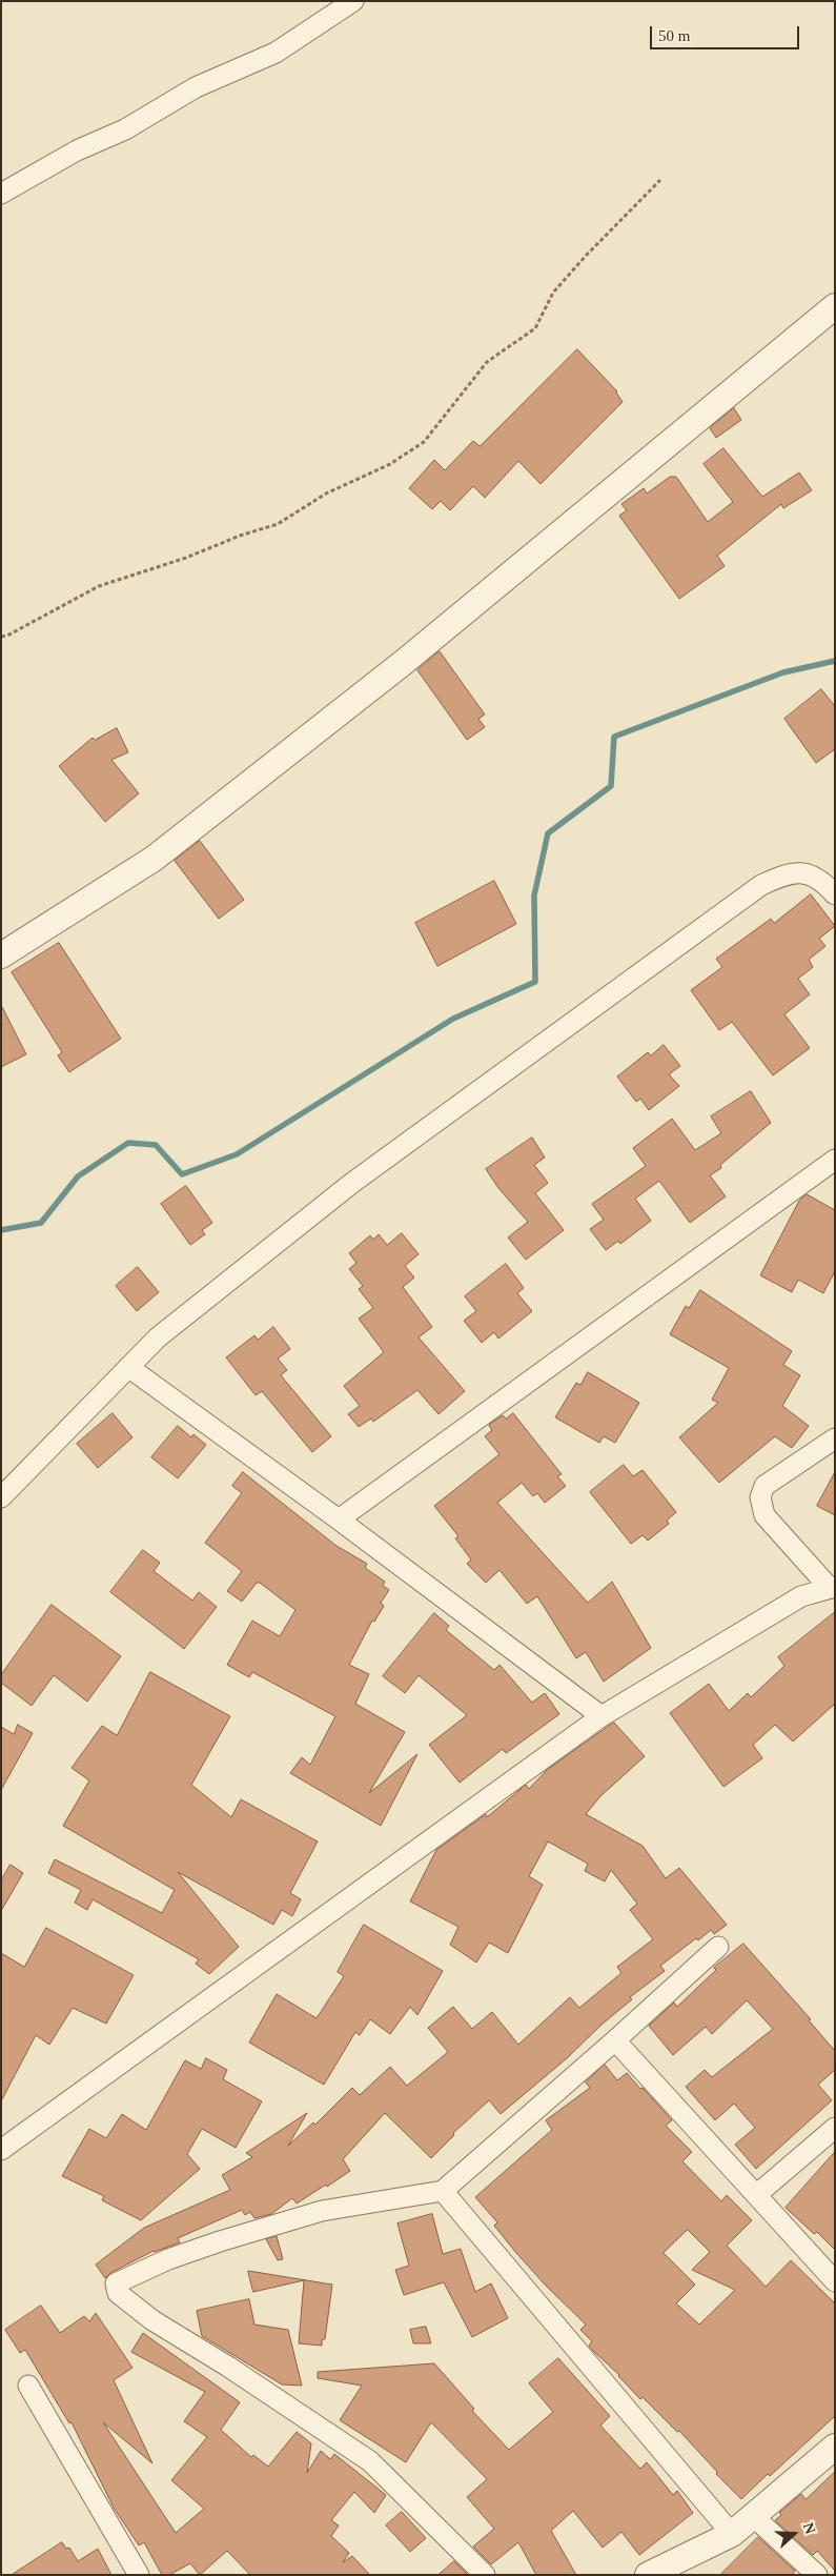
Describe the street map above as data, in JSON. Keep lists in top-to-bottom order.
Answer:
{
  "scale_bar": "50 m",
  "north": "right"
}
